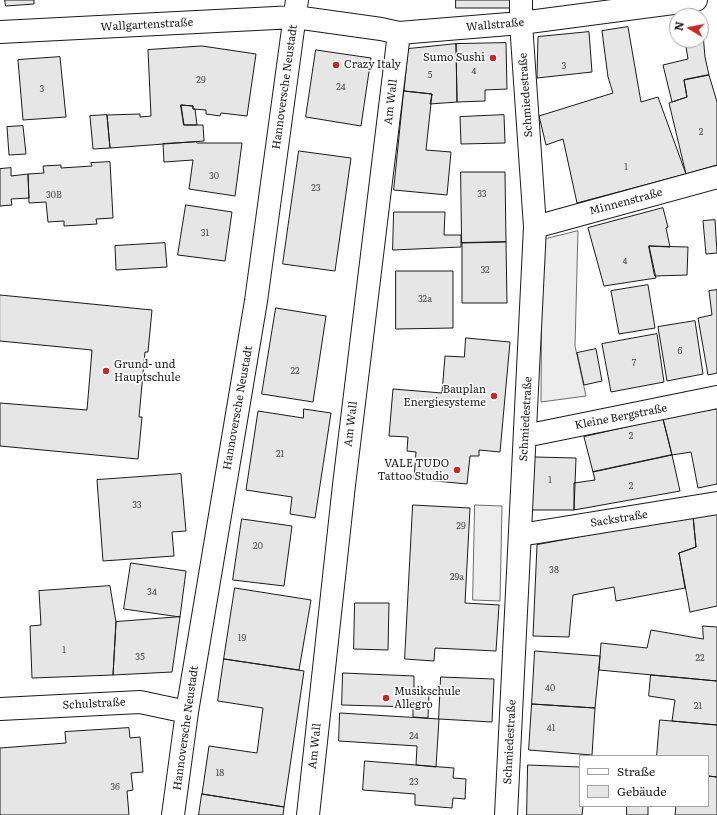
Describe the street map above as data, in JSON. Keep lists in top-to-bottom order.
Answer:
{
  "streets": {
    "street": [
      "Wallgartenstraße",
      "Wallstraße",
      "Hannoversche Neustadt",
      "Schmiedestraße",
      "Am Wall",
      "Minnenstraße",
      "Kleine Bergstraße",
      "Sackstraße",
      "Schulstraße"
    ]
  },
  "crossings": [
    ["Wallgartenstraße", "Wallstraße"],
    ["Wallgartenstraße", "Hannoversche Neustadt"],
    ["Wallstraße", "Hannoversche Neustadt"],
    ["Wallstraße", "Schmiedestraße"],
    ["Wallstraße", "Am Wall"],
    ["Hannoversche Neustadt", "Schulstraße"],
    ["Schmiedestraße", "Minnenstraße"],
    ["Schmiedestraße", "Kleine Bergstraße"],
    ["Schmiedestraße", "Sackstraße"]
  ],
  "places": [
    "Sumo Sushi",
    "Crazy Italy",
    "Grund- und Hauptschule",
    "Bauplan Energiesysteme",
    "VALE TUDO Tattoo Studio",
    "Musikschule Allegro"
  ],
  "house_numbers": [
    "3",
    "4",
    "5",
    "29",
    "24",
    "3",
    "2",
    "1",
    "30",
    "23",
    "33",
    "30B",
    "31",
    "4",
    "32",
    "32a",
    "6",
    "7",
    "22",
    "2",
    "21",
    "1",
    "2",
    "33",
    "29",
    "20",
    "38",
    "29a",
    "34",
    "19",
    "1",
    "35",
    "22",
    "40",
    "21",
    "41",
    "24",
    "18",
    "23",
    "36"
  ],
  "legend": ["Straße", "Gebäude"],
  "north": "left"
}
